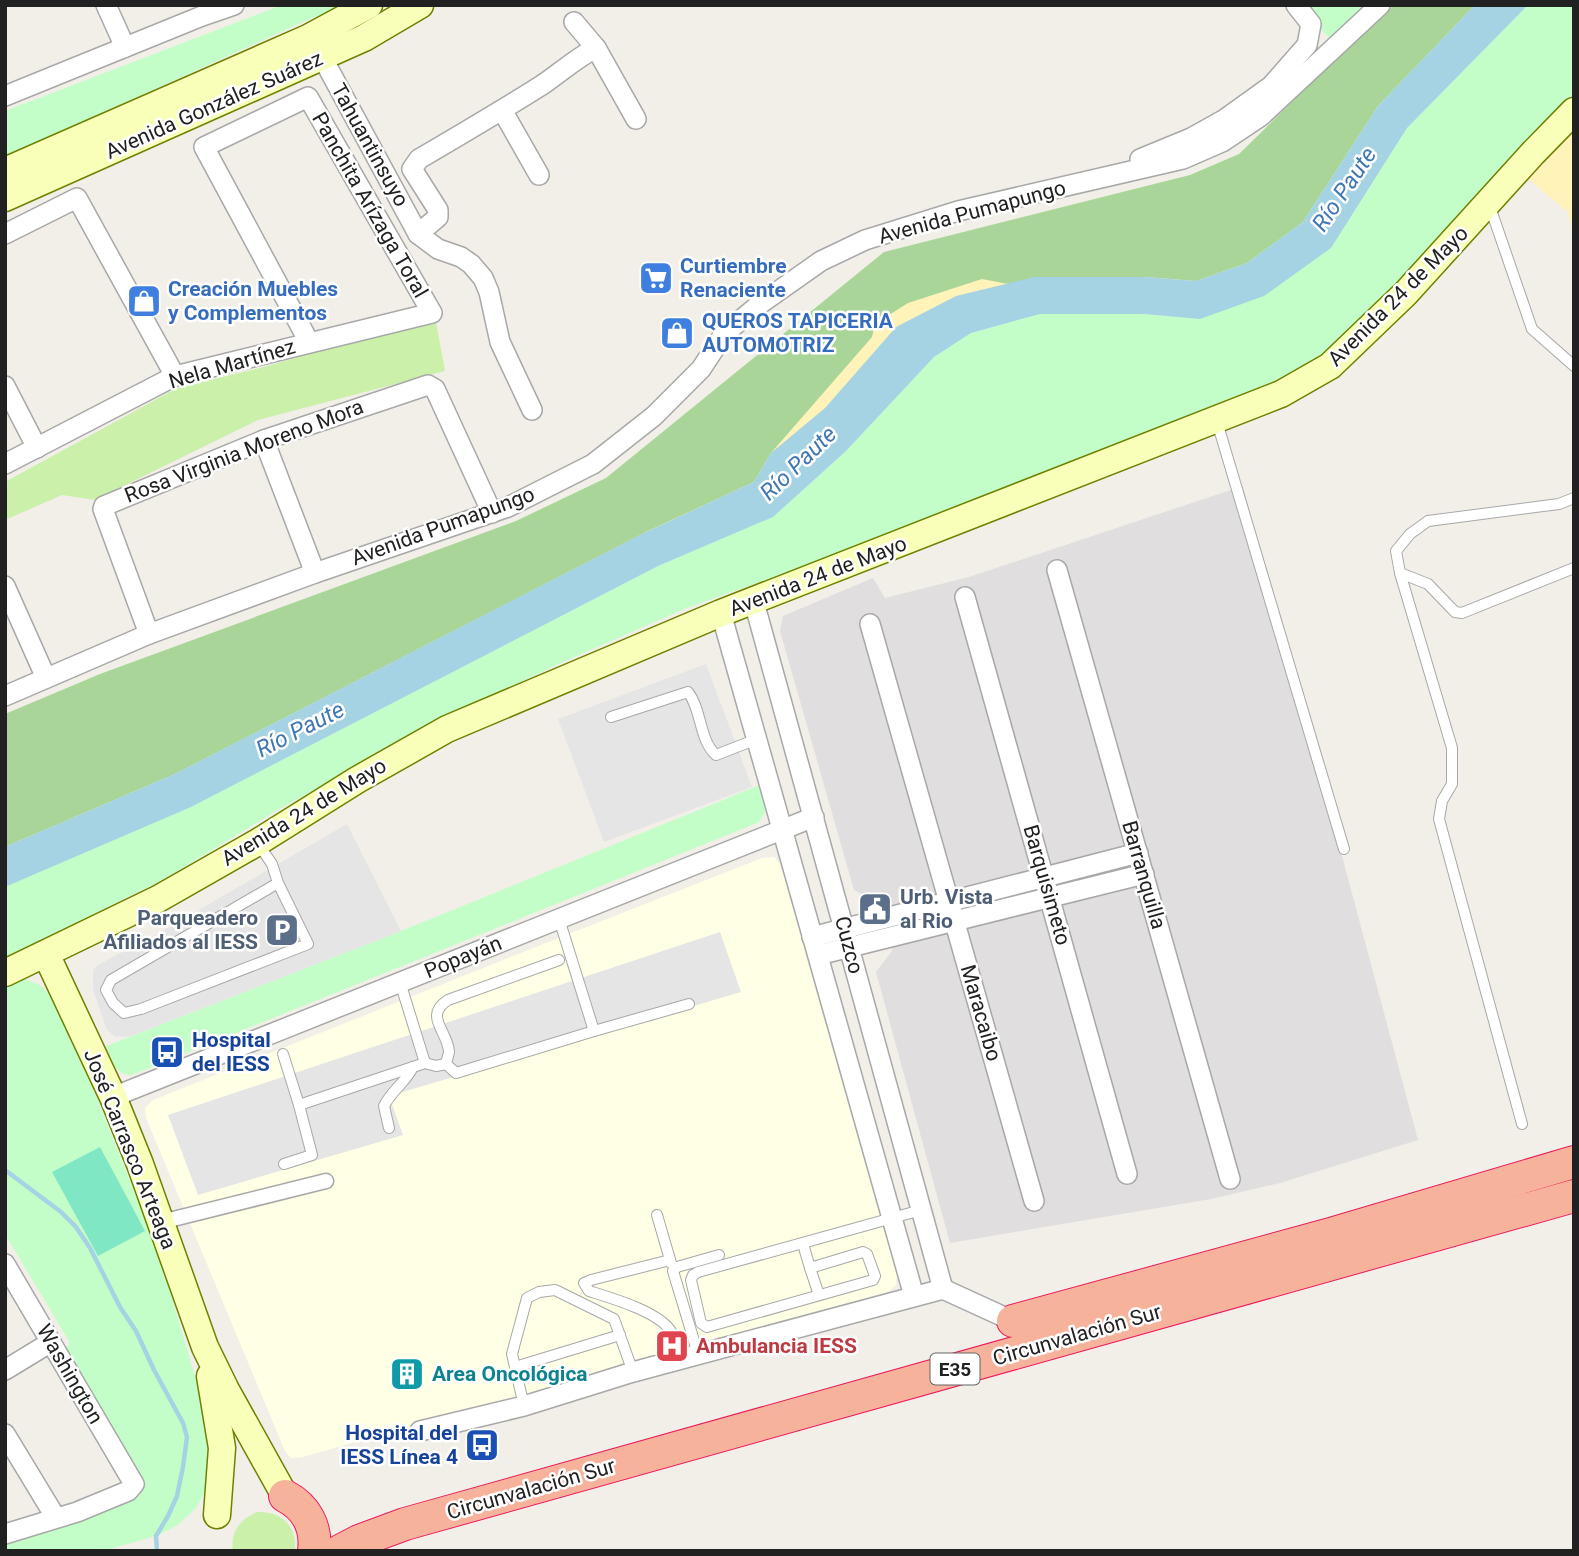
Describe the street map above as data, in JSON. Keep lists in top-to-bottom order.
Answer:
{
  "streets": {
    "highway": ["Circunvalación Sur", "E35"],
    "main road": ["Avenida González Suárez", "Avenida 24 de Mayo", "José Carrasco Arteaga"],
    "street": [
      "Tahuantinsuyo",
      "Panchita Arízaga Toral",
      "Avenida Pumapungo",
      "Nela Martínez",
      "Rosa Virginia Moreno Mora",
      "Barranquilla",
      "Barquisimeto",
      "Cuzco",
      "Popayán",
      "Maracaibo",
      "Washington"
    ]
  },
  "crossings": [
    ["Avenida González Suárez", "Tahuantinsuyo"],
    ["Panchita Arízaga Toral", "Nela Martínez"],
    ["Avenida Pumapungo", "Rosa Virginia Moreno Mora"],
    ["Avenida 24 de Mayo", "Cuzco"],
    ["Avenida 24 de Mayo", "José Carrasco Arteaga"],
    ["Cuzco", "Popayán"],
    ["Popayán", "José Carrasco Arteaga"]
  ],
  "water": ["Río Paute"],
  "places": {
    "supermarket": ["Curtiembre Renaciente"],
    "shop": ["Creación Muebles y Complementos", "QUEROS TAPICERIA AUTOMOTRIZ"],
    "public building": ["Urb. Vista al Rio"],
    "parking": ["Parqueadero Afiliados al IESS"],
    "bus stop": ["Hospital del IESS", "Hospital del IESS Línea 4"],
    "hospital": ["Ambulancia IESS"],
    "building": ["Area Oncológica"]
  }
}
